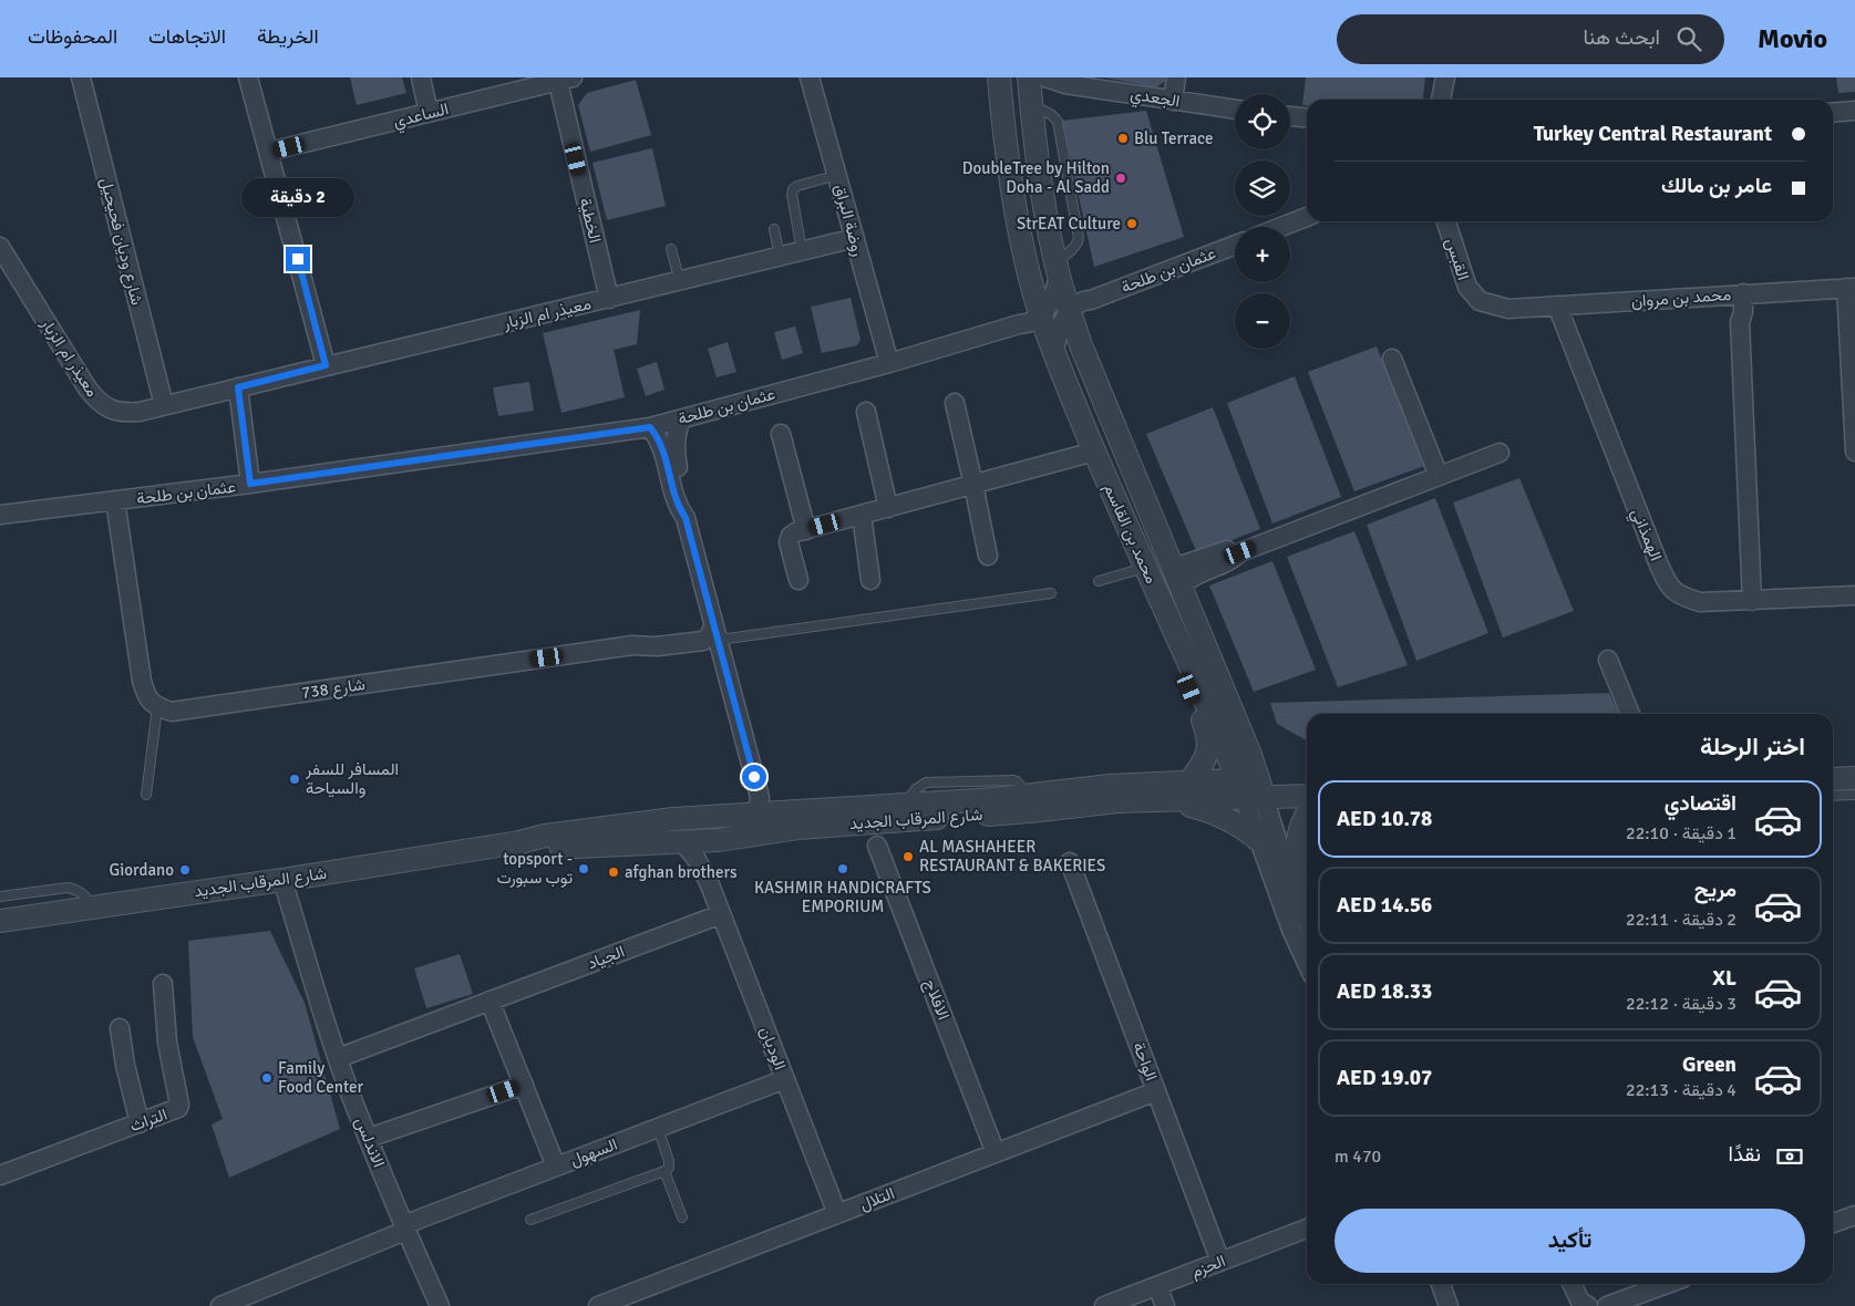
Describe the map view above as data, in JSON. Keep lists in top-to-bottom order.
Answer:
{
  "streets": {
    "street": [
      "الجعدي",
      "الساعدي",
      "الخطية",
      "روضة البراق",
      "شارع وديان فحيحيل",
      "القبس",
      "عثمان بن طلحة",
      "محمد بن مروان",
      "معيذر ام الزبار",
      "محمد بن القاسم",
      "الهمذاني",
      "شارع 738",
      "شارع المرقاب الجديد",
      "الجياد",
      "الافلاج",
      "الوديان",
      "الواحة",
      "التراث",
      "الاندلس",
      "السهول",
      "التلال",
      "الحزم"
    ]
  },
  "crossings": [
    ["الساعدي", "الخطية"],
    ["الخطية", "معيذر ام الزبار"],
    ["روضة البراق", "عثمان بن طلحة"],
    ["روضة البراق", "معيذر ام الزبار"],
    ["شارع وديان فحيحيل", "معيذر ام الزبار"],
    ["القبس", "محمد بن مروان"],
    ["عثمان بن طلحة", "محمد بن القاسم"],
    ["محمد بن مروان", "الهمذاني"],
    ["محمد بن القاسم", "شارع المرقاب الجديد"],
    ["شارع المرقاب الجديد", "الوديان"],
    ["شارع المرقاب الجديد", "الاندلس"],
    ["الجياد", "الوديان"],
    ["الجياد", "الاندلس"],
    ["الافلاج", "التلال"],
    ["الوديان", "السهول"],
    ["الوديان", "التلال"],
    ["الواحة", "التلال"],
    ["الواحة", "الحزم"],
    ["الاندلس", "السهول"]
  ],
  "places": [
    "Blu Terrace",
    "DoubleTree by Hilton Doha - Al Sadd",
    "StrEAT Culture",
    "المسافر للسفر والسياحة",
    "AL MASHAHEER RESTAURANT & BAKERIES",
    "topsport - توب سبورت",
    "KASHMIR HANDICRAFTS EMPORIUM",
    "Giordano",
    "afghan brothers",
    "Family Food Center"
  ],
  "page": {
    "header": "Movio",
    "search": "ابحث هنا",
    "nav": ["الخريطة", "الاتجاهات", "المحفوظات"],
    "map_buttons": ["+", "−"],
    "banner": ["Turkey Central Restaurant", "عامر بن مالك"],
    "bubble": "2 دقيقة",
    "heading": "اختر الرحلة",
    "list": [
      {
        "name": "اقتصادي",
        "note": "1 دقيقة · 22:10",
        "value": "AED 10.78"
      },
      {
        "name": "مريح",
        "note": "2 دقيقة · 22:11",
        "value": "AED 14.56"
      },
      {
        "name": "XL",
        "note": "3 دقيقة · 22:12",
        "value": "AED 18.33"
      },
      {
        "name": "Green",
        "note": "4 دقيقة · 22:13",
        "value": "AED 19.07"
      }
    ],
    "pay": ["نقدًا", "470 m"],
    "buttons": "تأكيد"
  }
}
